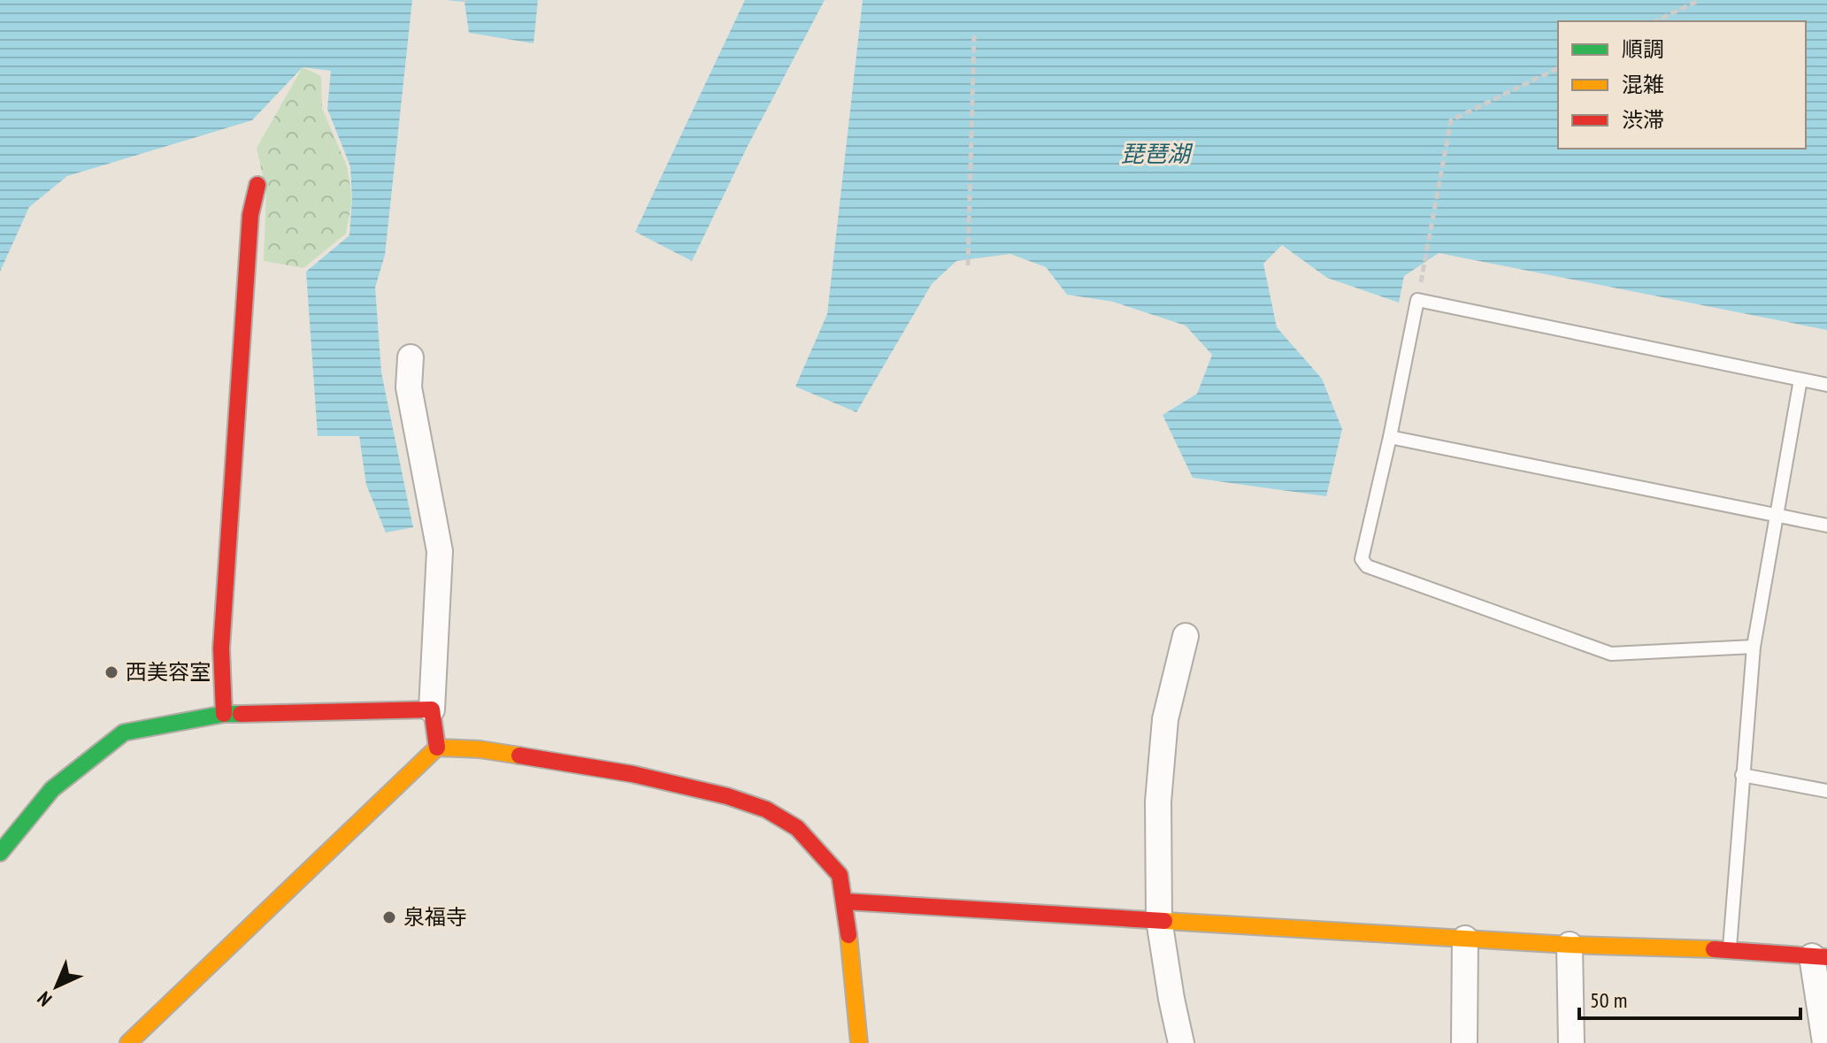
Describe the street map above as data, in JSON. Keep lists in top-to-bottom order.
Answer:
{
  "water": ["琵琶湖"],
  "places": ["西美容室", "泉福寺"],
  "legend": ["順調", "混雑", "渋滞"],
  "scale_bar": "50 m",
  "north": "bottom left"
}
